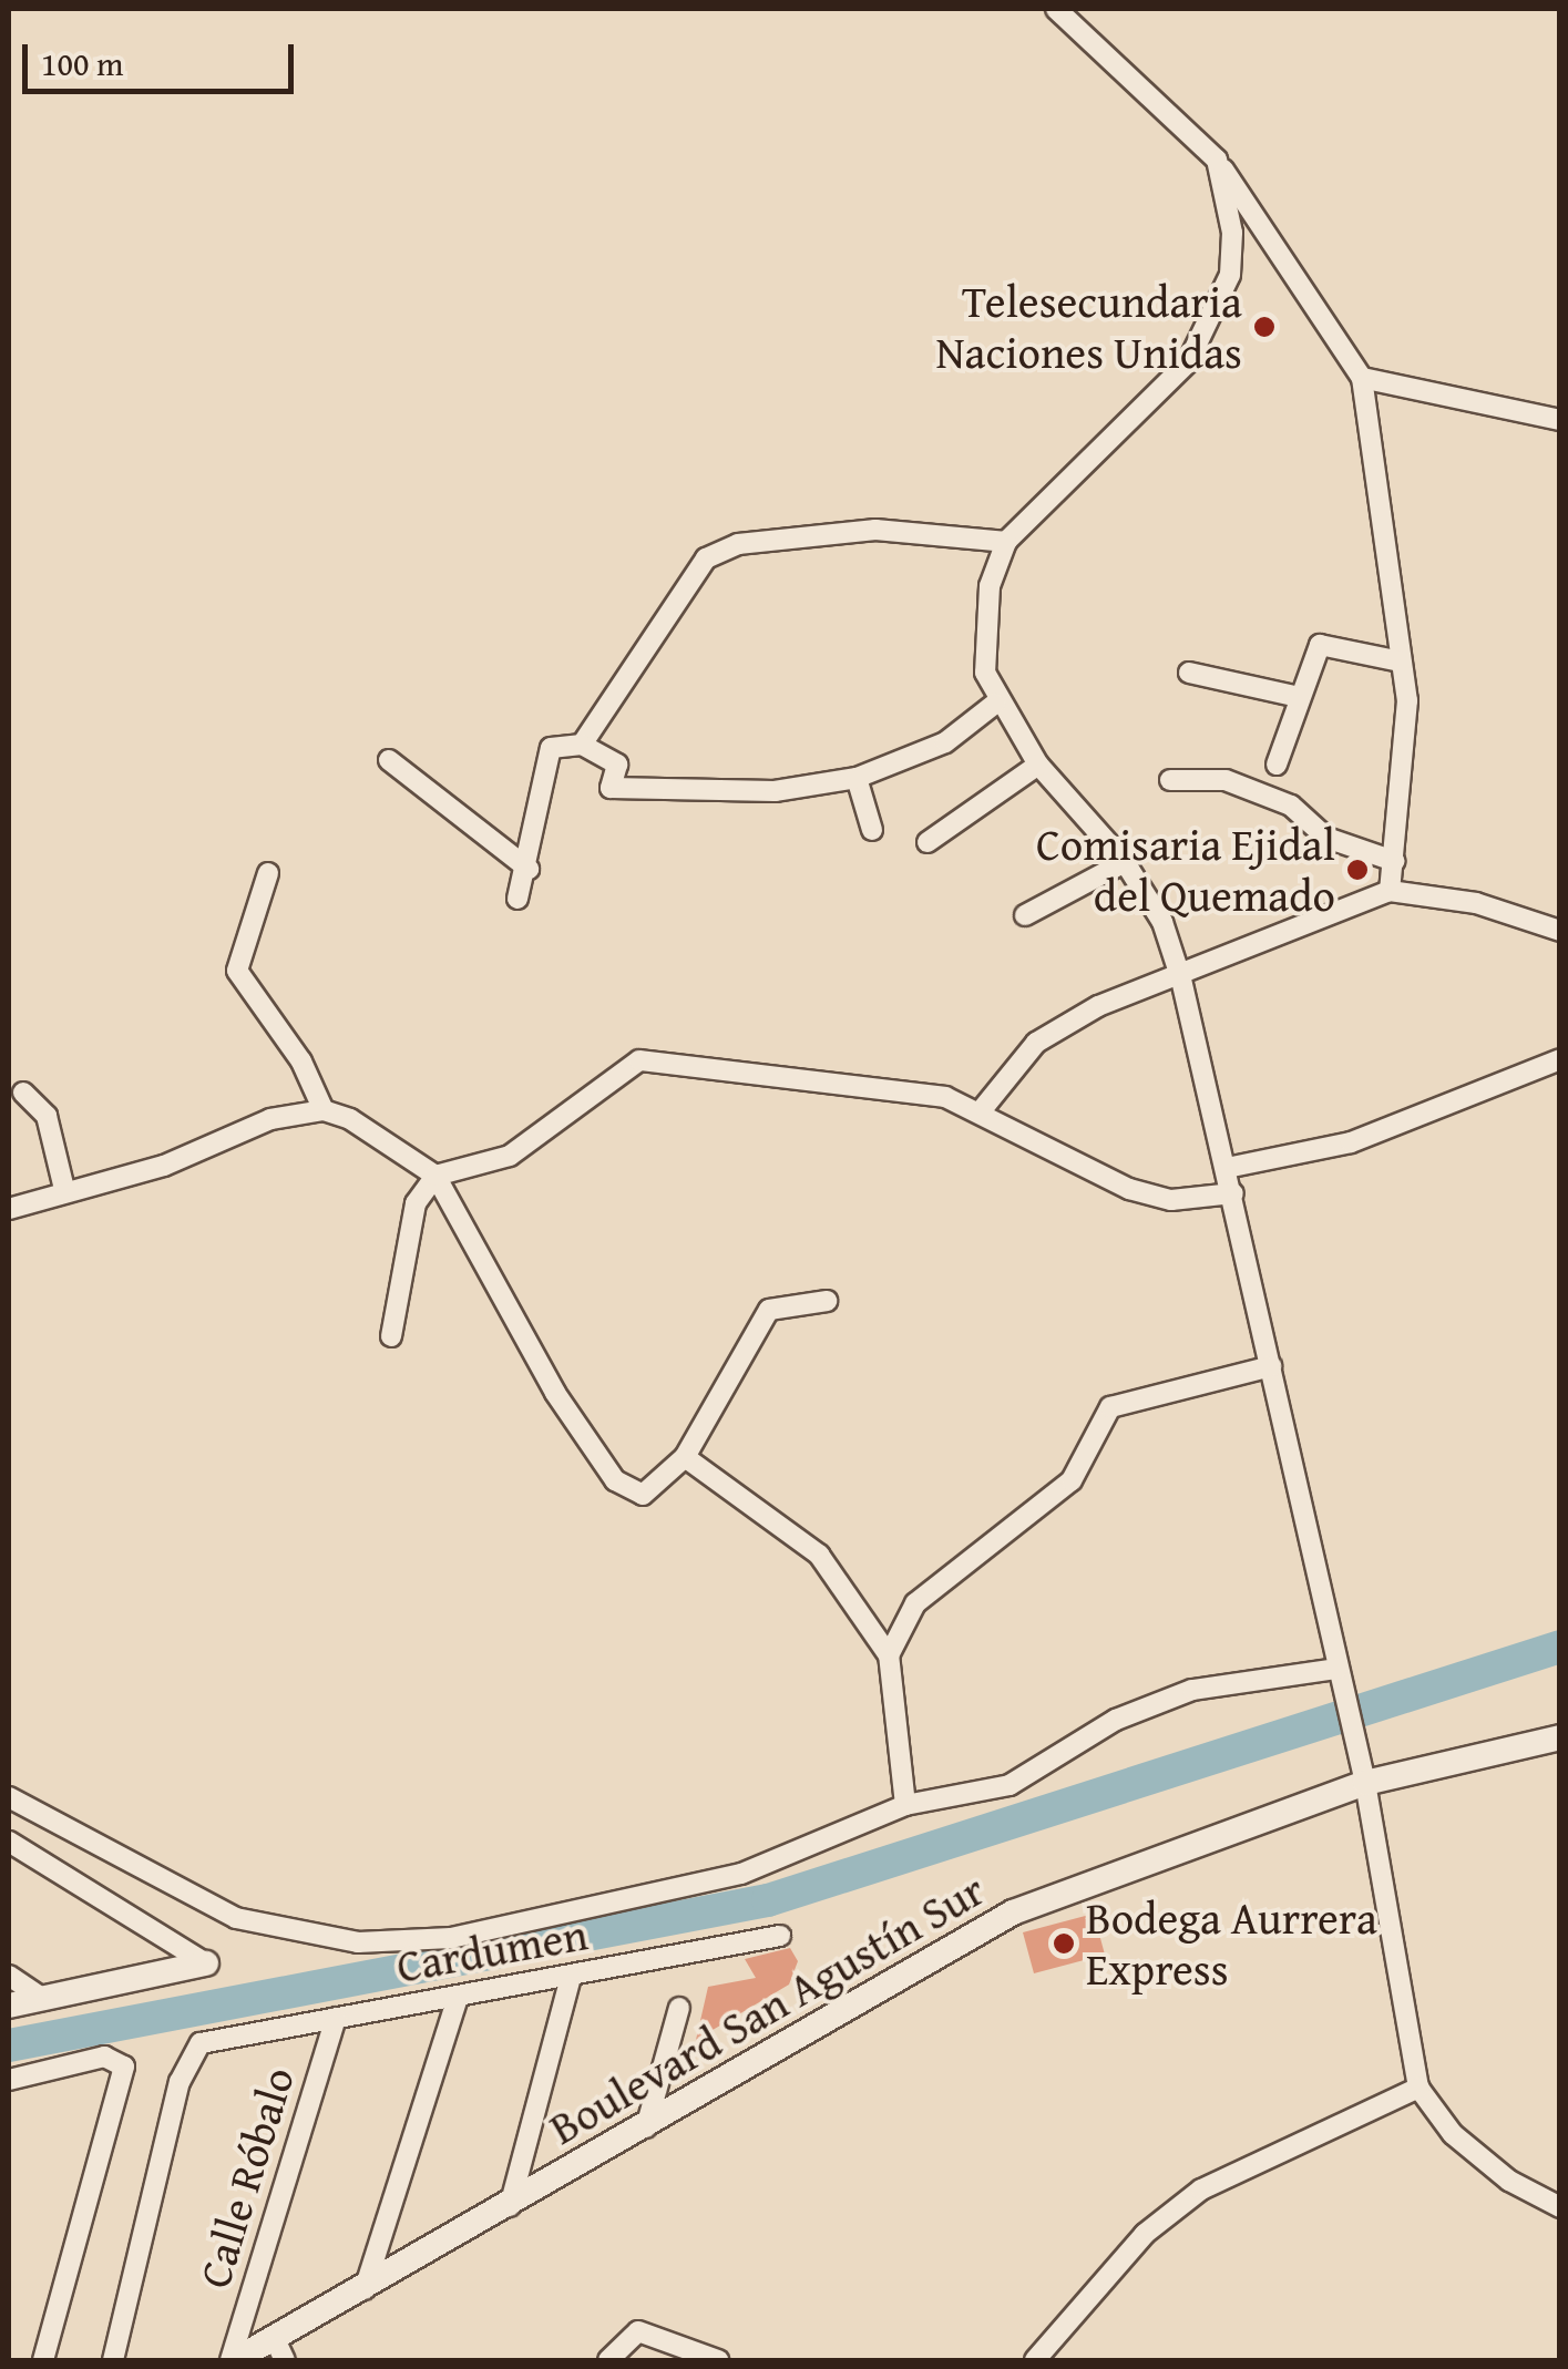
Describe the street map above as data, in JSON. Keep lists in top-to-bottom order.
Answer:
{
  "streets": {
    "main road": ["Boulevard San Agustín Sur"],
    "street": ["Cardumen", "Calle Róbalo"]
  },
  "crossings": [
    ["Cardumen", "Calle Róbalo"],
    ["Boulevard San Agustín Sur", "Calle Róbalo"]
  ],
  "places": ["Telesecundaria Naciones Unidas", "Comisaria Ejidal del Quemado", "Bodega Aurrera Express"],
  "scale_bar": "100 m"
}
